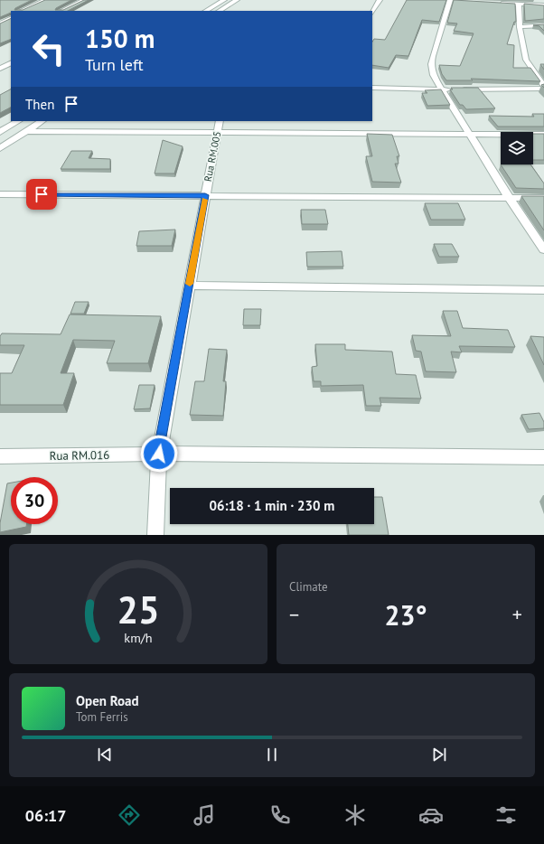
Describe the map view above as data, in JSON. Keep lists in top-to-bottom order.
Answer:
{
  "streets": {
    "street": ["Rua RM.005", "Rua RM.016"]
  },
  "crossings": [
    ["Rua RM.005", "Rua RM.016"]
  ],
  "page": {
    "turn": ["150 m", "Turn left"],
    "then": "Then",
    "limit": "30",
    "trip": "06:18 · 1 min · 230 m",
    "tile": "Climate",
    "heat": ["−", "23°", "+"],
    "song": ["Open Road", "Tom Ferris"],
    "tabs": "06:17",
    "gauge": ["25", "km/h"]
  }
}
